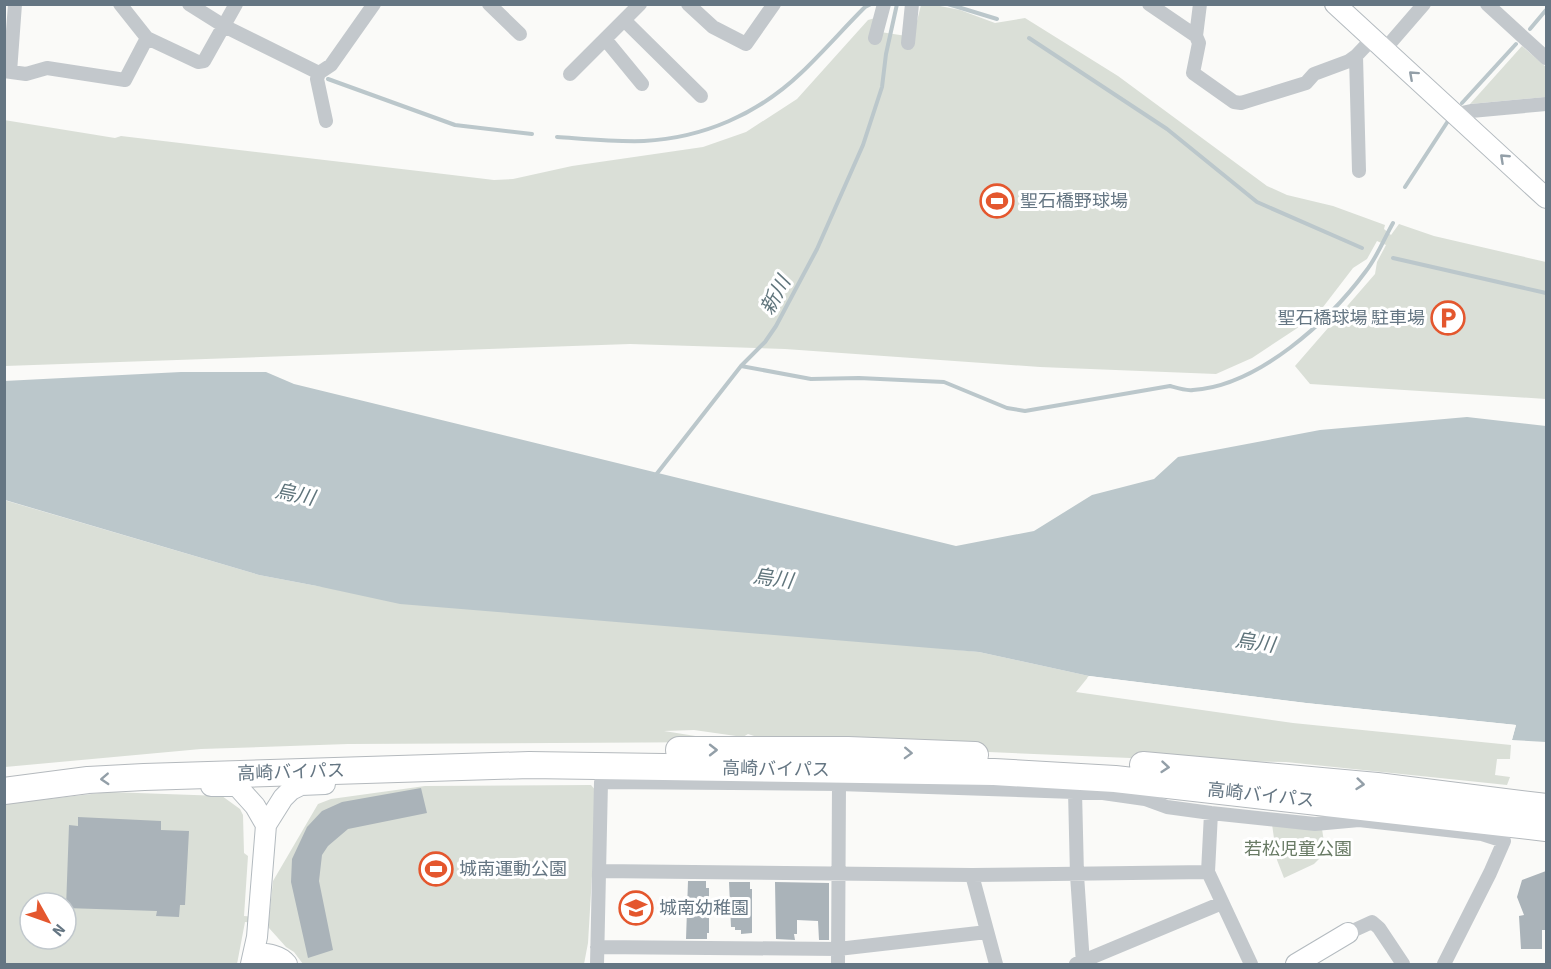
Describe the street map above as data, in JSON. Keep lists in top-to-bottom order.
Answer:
{
  "streets": {
    "highway": ["高崎バイパス"]
  },
  "water": ["新川", "烏川"],
  "parks": ["若松児童公園"],
  "places": {
    "sports": ["聖石橋野球場", "城南運動公園"],
    "parking": ["聖石橋球場 駐車場"],
    "school or university": ["城南幼稚園"]
  },
  "north": "bottom right"
}
